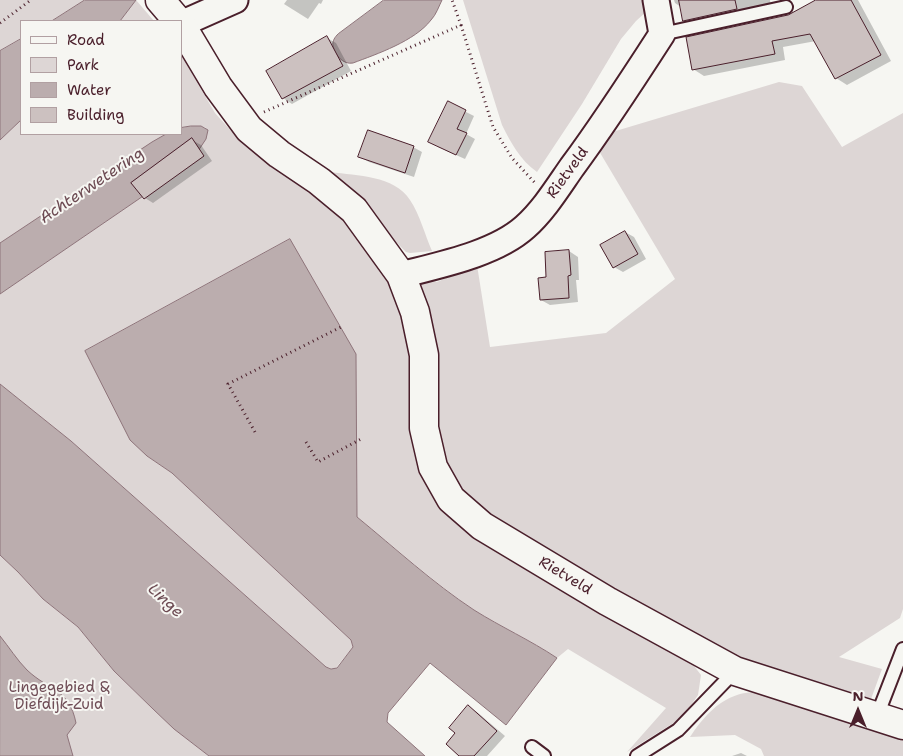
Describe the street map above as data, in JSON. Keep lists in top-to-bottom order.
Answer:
{
  "streets": {
    "street": ["Rietveld"]
  },
  "water": ["Achterwetering", "Linge"],
  "parks": ["Lingegebied & Diefdijk-Zuid"],
  "legend": [
    "Road",
    "Park",
    "Water",
    "Building"
  ],
  "north": "top"
}
